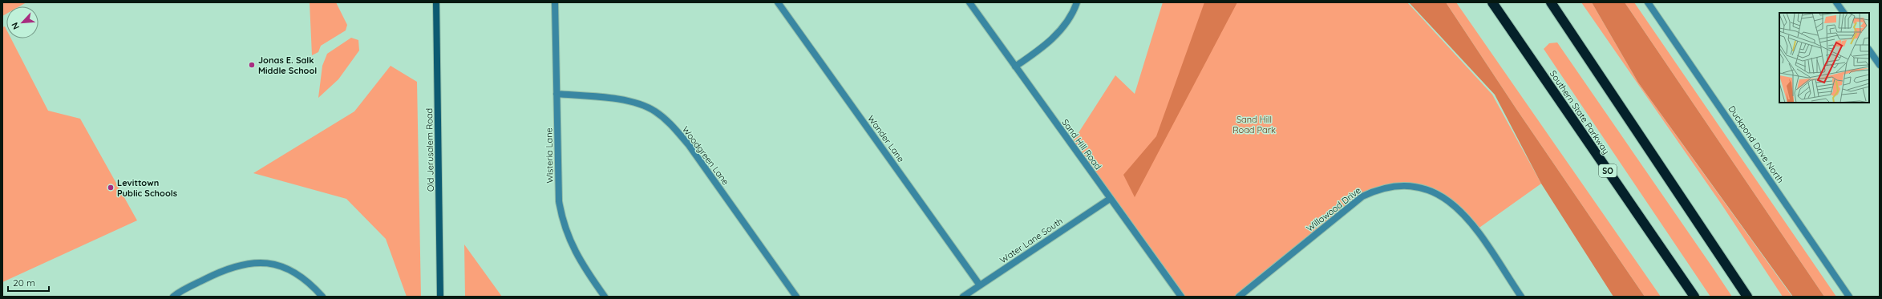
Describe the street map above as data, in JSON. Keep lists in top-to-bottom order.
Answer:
{
  "streets": {
    "highway": ["Southern State Parkway", "SO"],
    "main road": ["Old Jerusalem Road"],
    "street": [
      "Wander Lane",
      "Sand Hill Road",
      "Duckpond Drive North",
      "Wisteria Lane",
      "Woodgreen Lane",
      "Willowood Drive",
      "Water Lane South"
    ]
  },
  "crossings": [
    ["Wander Lane", "Water Lane South"],
    ["Sand Hill Road", "Water Lane South"],
    ["Wisteria Lane", "Woodgreen Lane"]
  ],
  "parks": ["Sand Hill Road Park"],
  "places": ["Jonas E. Salk Middle School", "Levittown Public Schools"],
  "scale_bar": "20 m",
  "north": "bottom left"
}
